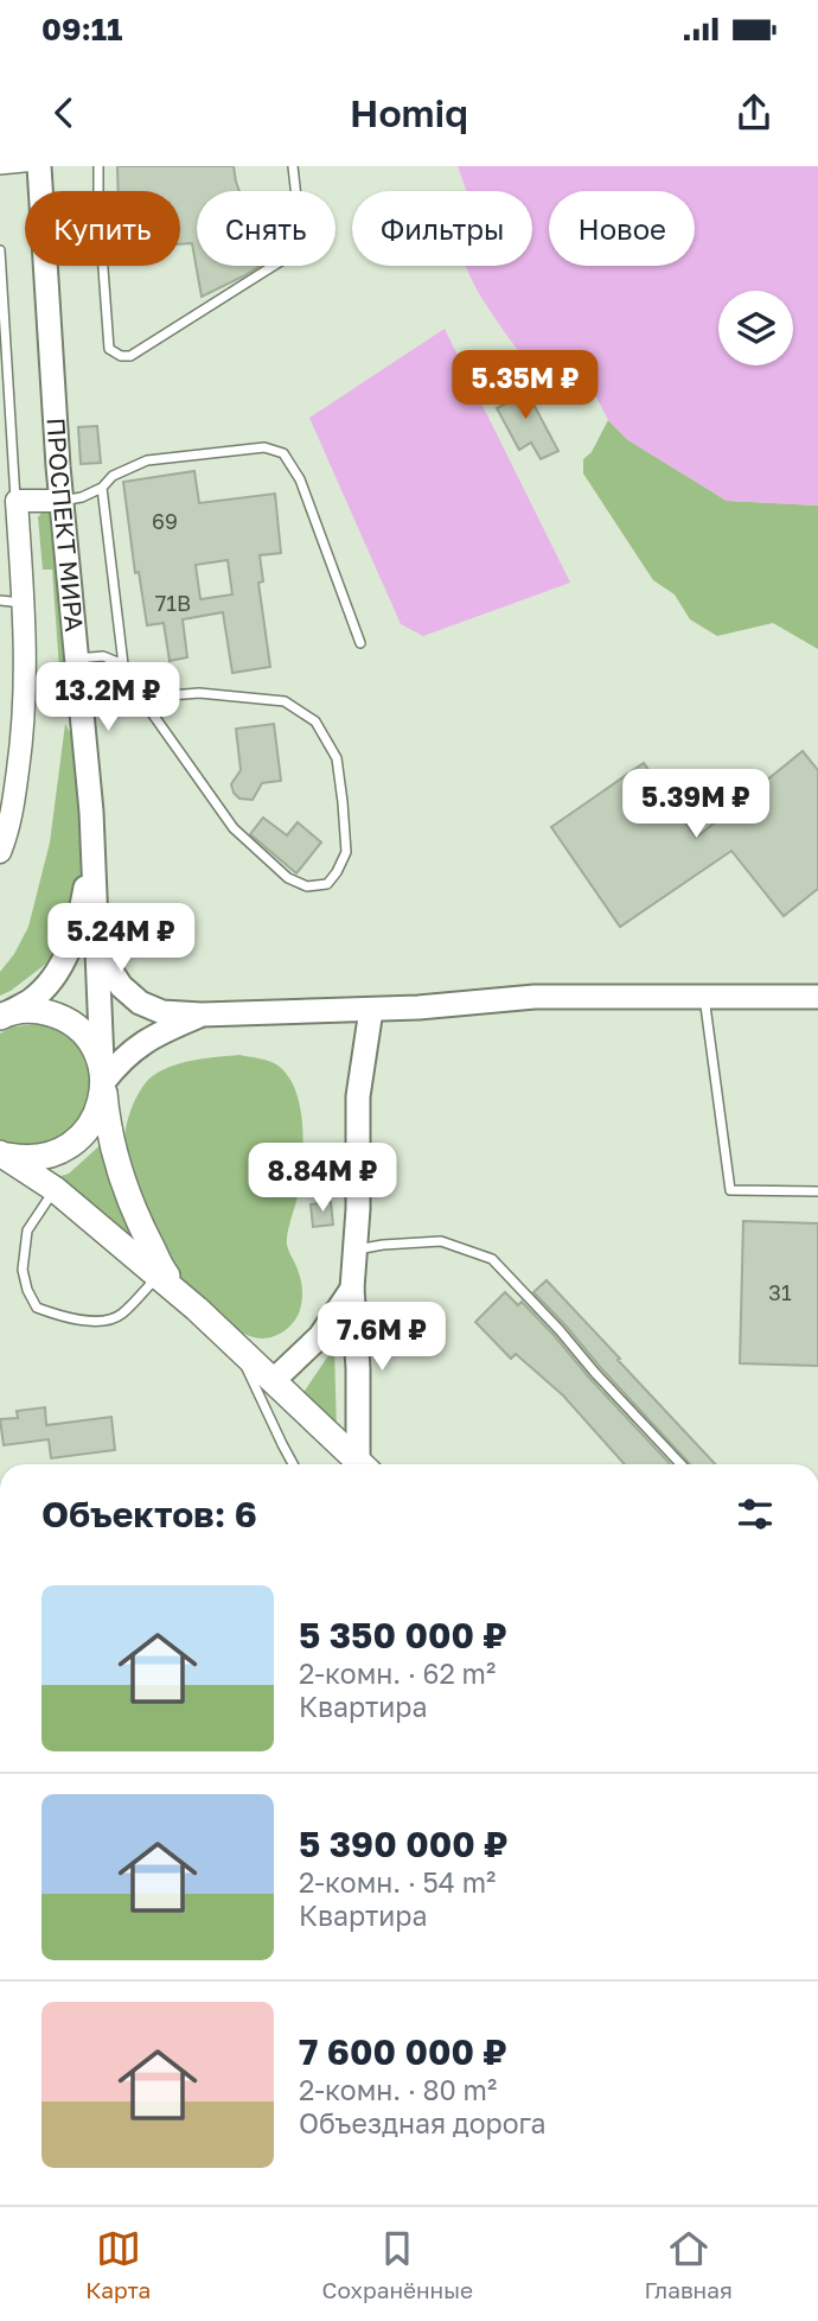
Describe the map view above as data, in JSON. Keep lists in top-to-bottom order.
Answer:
{
  "streets": {
    "main road": ["ПРОСПЕКТ МИРА"]
  },
  "house_numbers": ["69", "71В", "31"],
  "page": {
    "status": "09:11",
    "header": "Homiq",
    "chip": [
      "Купить",
      "Снять",
      "Фильтры",
      "Новое"
    ],
    "price": [
      "5.35M ₽",
      "13.2M ₽",
      "5.39M ₽",
      "5.24M ₽",
      "8.84M ₽",
      "7.6M ₽"
    ],
    "heading": "Объектов: 6",
    "list": [
      {
        "name": "5 350 000 ₽",
        "note": "2-комн. · 62 m² · Квартира"
      },
      {
        "name": "5 390 000 ₽",
        "note": "2-комн. · 54 m² · Квартира"
      },
      {
        "name": "7 600 000 ₽",
        "note": "2-комн. · 80 m² · Объездная дорога"
      }
    ],
    "tabs": ["Карта", "Сохранённые", "Главная"]
  }
}
